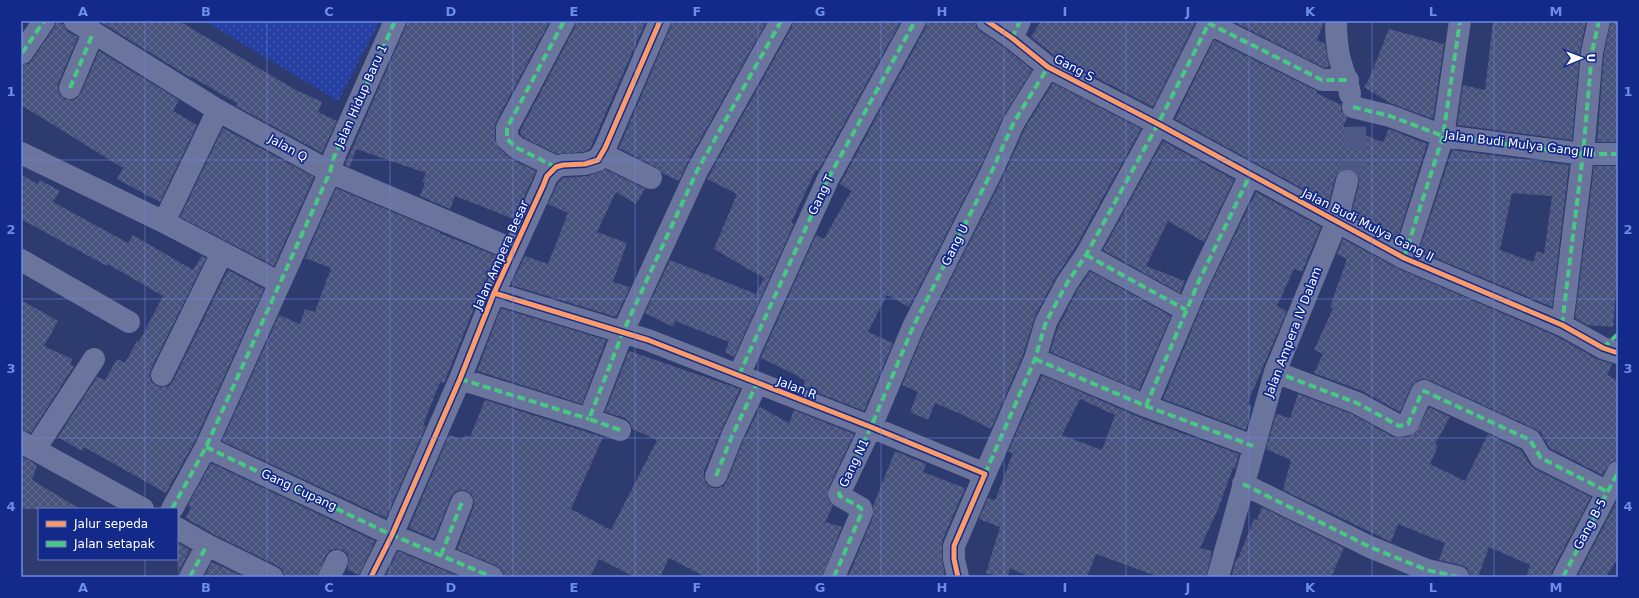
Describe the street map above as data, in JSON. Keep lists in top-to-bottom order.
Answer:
{
  "streets": {
    "street": [
      "Gang S",
      "Jalan Hidup Baru 1",
      "Jalan Budi Mulya Gang III",
      "Jalan Q",
      "Gang T",
      "Jalan Budi Mulya Gang II",
      "Gang U",
      "Jalan Ampera Besar",
      "Jalan Ampera IV Dalam",
      "Jalan R",
      "Gang N1",
      "Gang Cupang",
      "Gang B-5"
    ]
  },
  "crossings": [
    ["Gang S", "Jalan Budi Mulya Gang II"],
    ["Gang S", "Gang U"],
    ["Jalan Hidup Baru 1", "Jalan Q"],
    ["Jalan Hidup Baru 1", "Gang Cupang"],
    ["Jalan Q", "Jalan Ampera Besar"],
    ["Gang T", "Jalan R"],
    ["Jalan Budi Mulya Gang II", "Jalan Ampera IV Dalam"],
    ["Gang U", "Jalan R"],
    ["Gang U", "Gang N1"],
    ["Jalan Ampera Besar", "Jalan R"],
    ["Jalan Ampera Besar", "Gang Cupang"],
    ["Jalan R", "Gang N1"]
  ],
  "legend": ["Jalur sepeda", "Jalan setapak"],
  "north": "right",
  "grid": {
    "columns": [
      "A",
      "B",
      "C",
      "D",
      "E",
      "F",
      "G",
      "H",
      "I",
      "J",
      "K",
      "L",
      "M"
    ],
    "rows": [
      "1",
      "2",
      "3",
      "4"
    ]
  }
}
